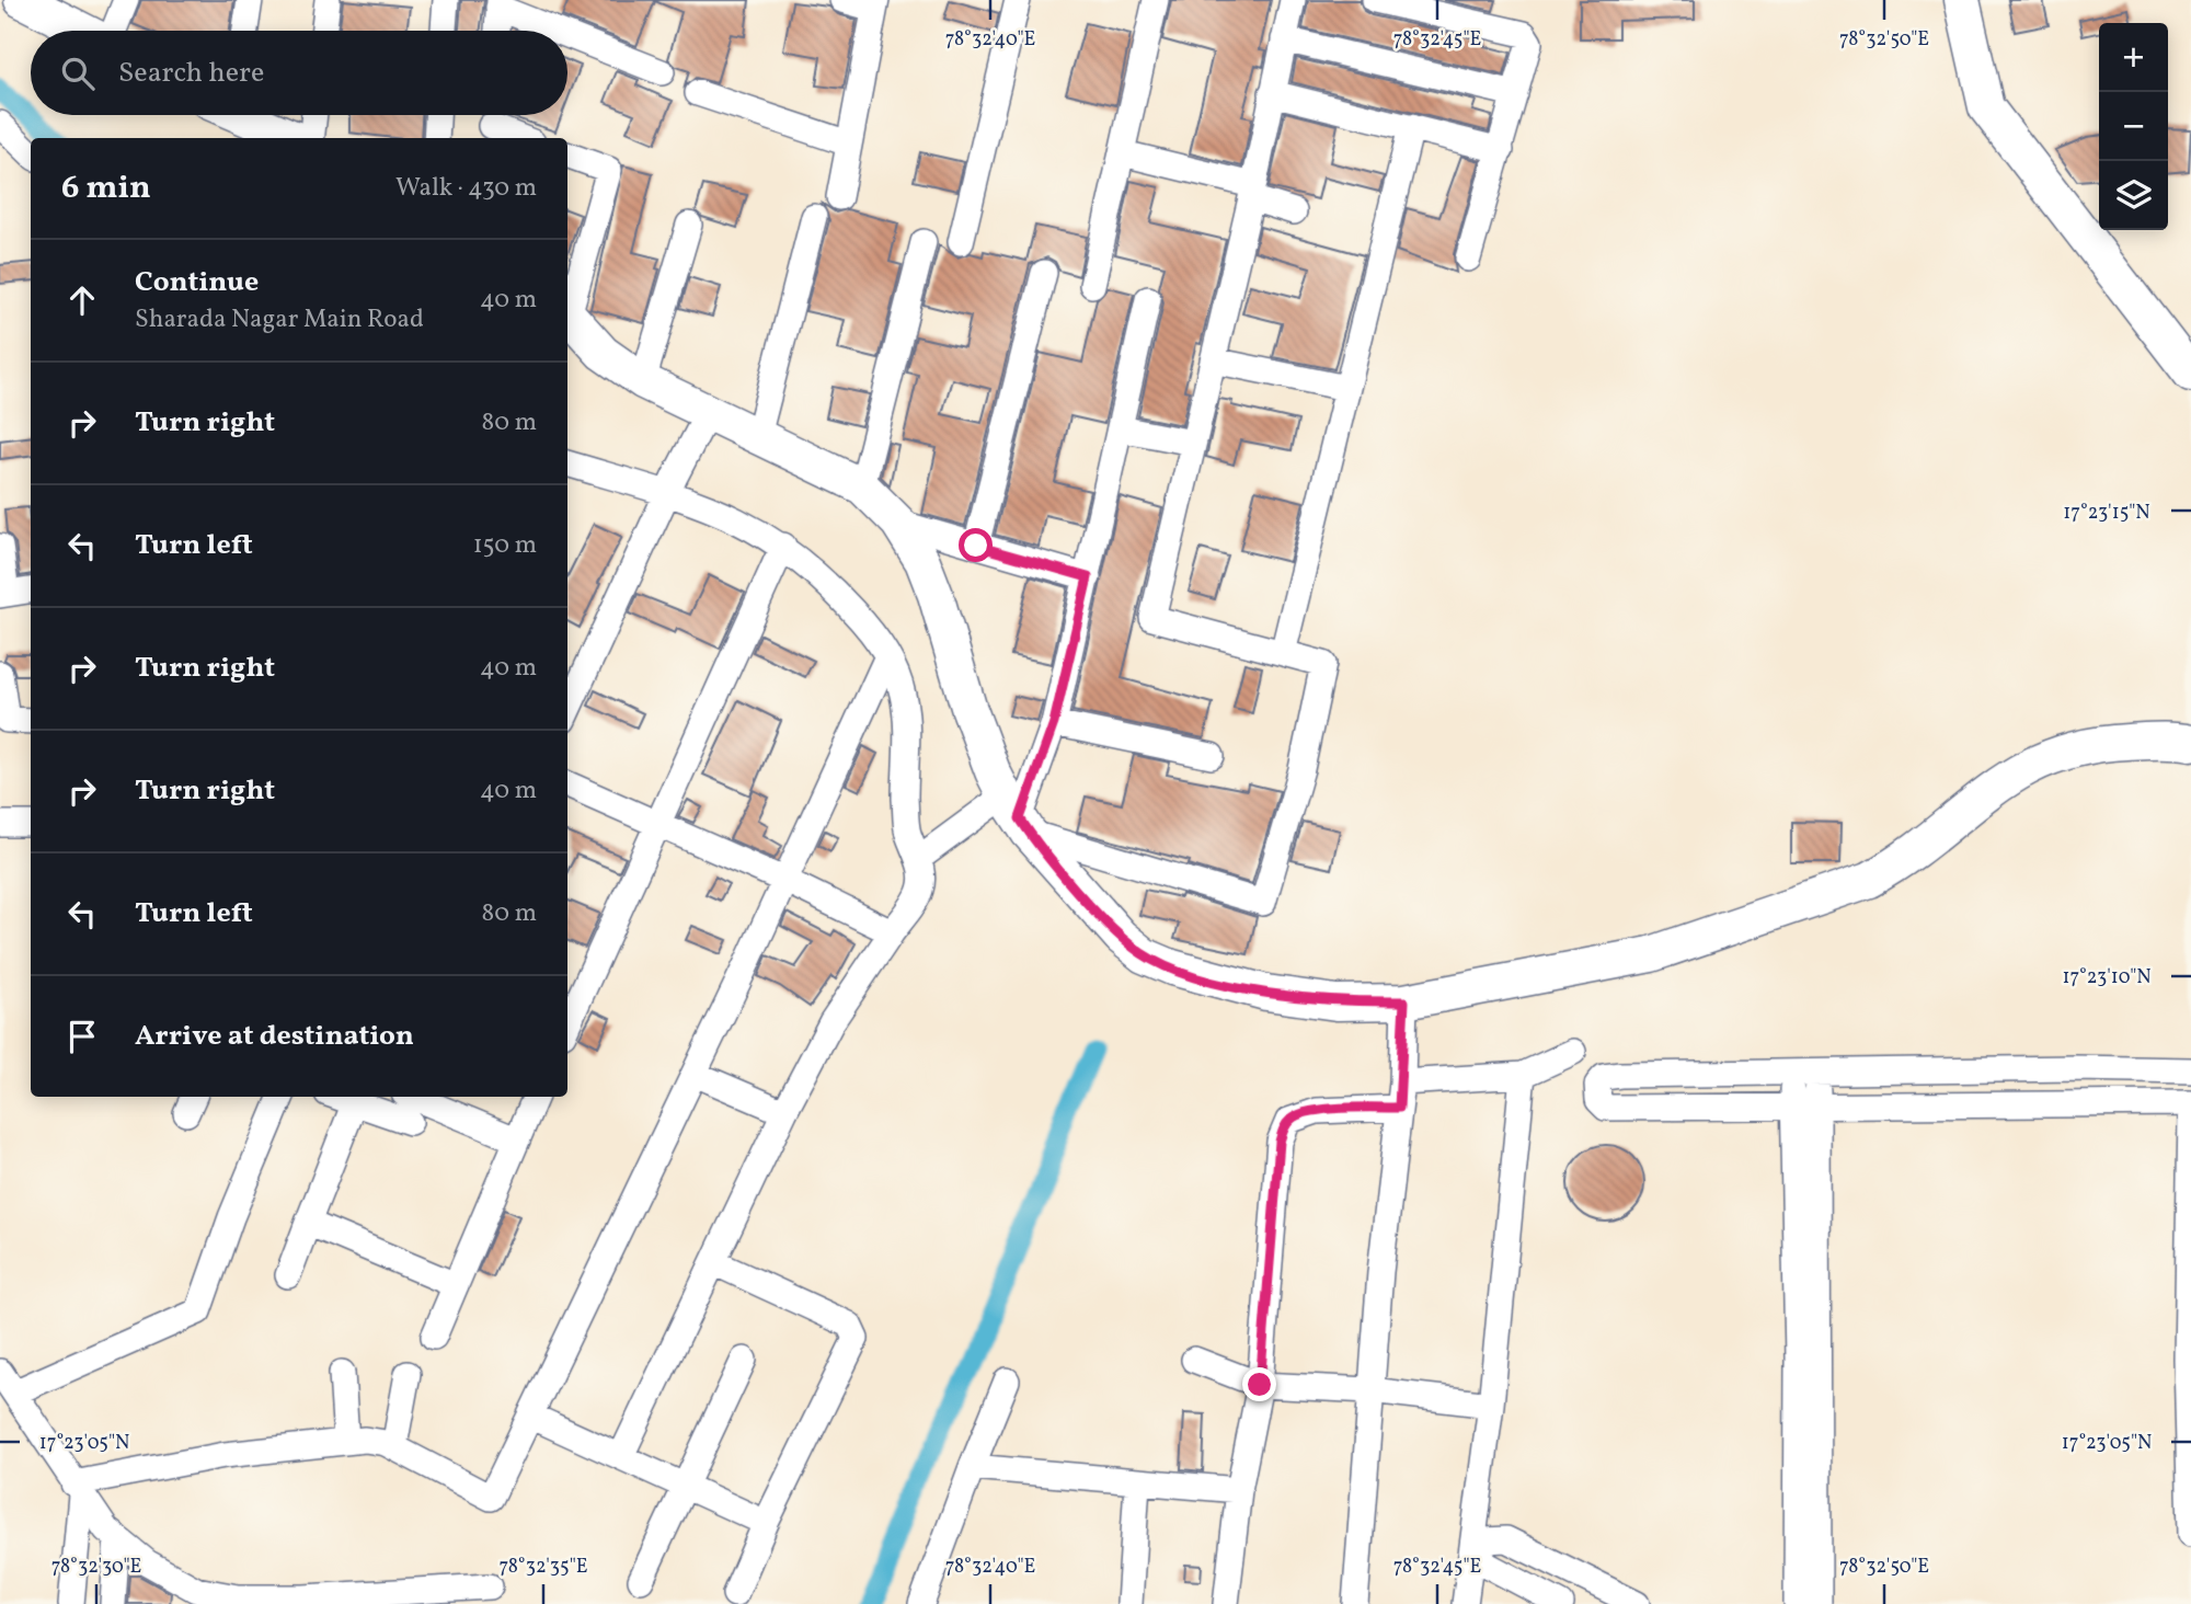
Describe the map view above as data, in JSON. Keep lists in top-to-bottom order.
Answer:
{
  "page": {
    "map_buttons": ["+", "−"],
    "search": "Search here",
    "heading": ["6 min", "Walk · 430 m"],
    "list": [
      ["Continue", "Sharada Nagar Main Road", "40 m"],
      ["Turn right", "80 m"],
      ["Turn left", "150 m"],
      ["Turn right", "40 m"],
      ["Turn right", "40 m"],
      ["Turn left", "80 m"],
      "Arrive at destination"
    ]
  },
  "coordinates": [
    "78°32'40\"E",
    "78°32'45\"E",
    "78°32'50\"E",
    "17°23'15\"N",
    "17°23'10\"N",
    "17°23'05\"N",
    "78°32'30\"E",
    "78°32'35\"E"
  ]
}
